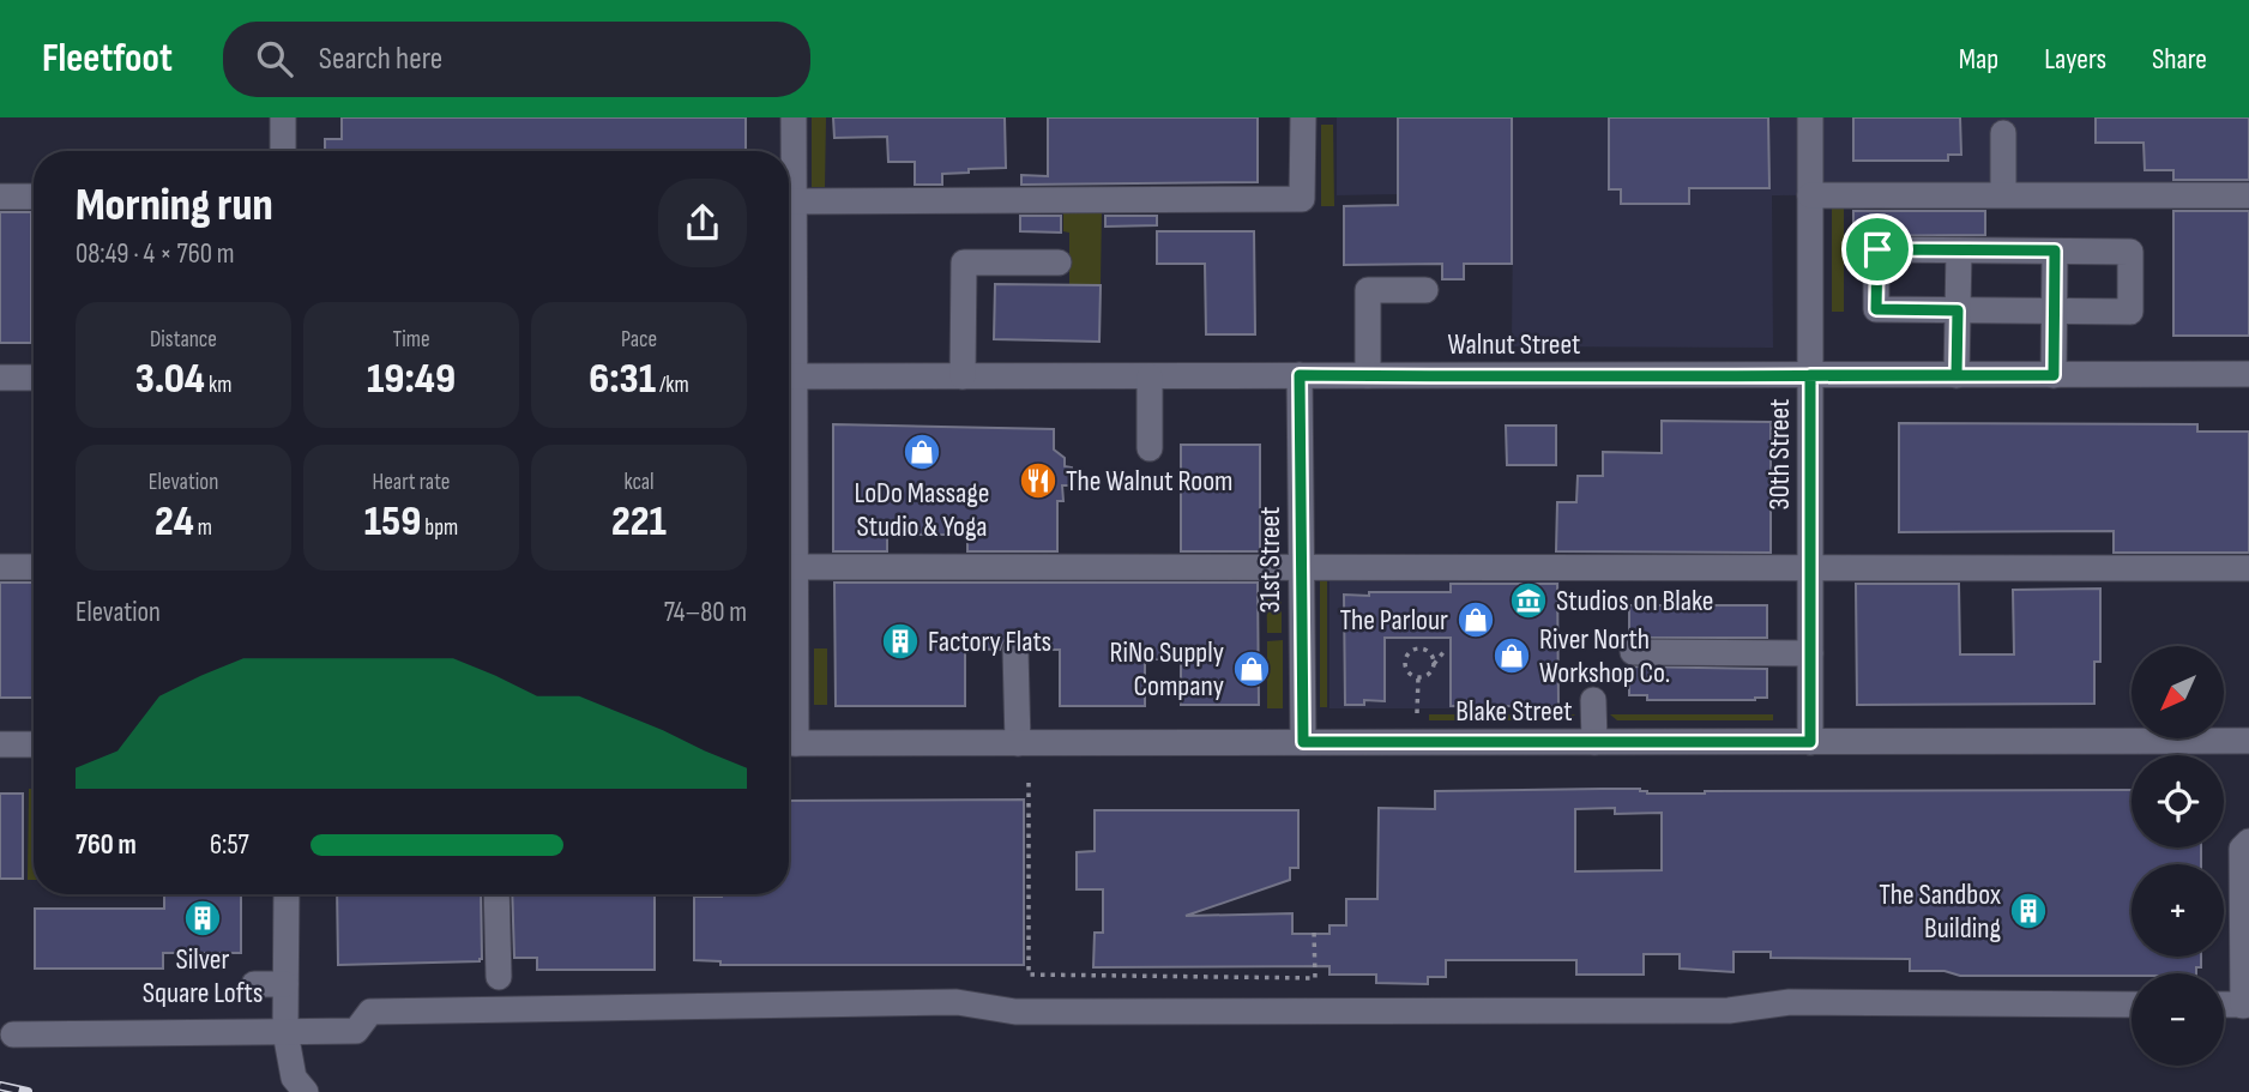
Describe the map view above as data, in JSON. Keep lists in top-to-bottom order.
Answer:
{
  "streets": {
    "street": [
      "Walnut Street",
      "30th Street",
      "31st Street",
      "Blake Street"
    ]
  },
  "crossings": [
    ["Walnut Street", "30th Street"],
    ["Walnut Street", "31st Street"],
    ["30th Street", "Blake Street"],
    ["31st Street", "Blake Street"]
  ],
  "places": {
    "shop": [
      "LoDo Massage Studio & Yoga",
      "The Parlour",
      "River North Workshop Co.",
      "RiNo Supply Company"
    ],
    "restaurant": ["The Walnut Room"],
    "museum": ["Studios on Blake"],
    "building": ["Factory Flats", "The Sandbox Building", "Silver Square Lofts"]
  },
  "north": "bottom left",
  "page": {
    "header": "Fleetfoot",
    "search": "Search here",
    "nav": ["Map", "Layers", "Share"],
    "heading": ["Morning run", "08:49 · 4 × 760 m"],
    "stats": [
      ["Distance", "3.04 km"],
      ["Time", "19:49"],
      ["Pace", "6:31 /km"],
      ["Elevation", "24 m"],
      ["Heart rate", "159 bpm"],
      ["kcal", "221"]
    ],
    "chart": ["Elevation", "74–80 m"],
    "map_buttons": ["+", "−"],
    "list": [
      {
        "name": "760 m",
        "note": "6:57"
      }
    ]
  }
}
